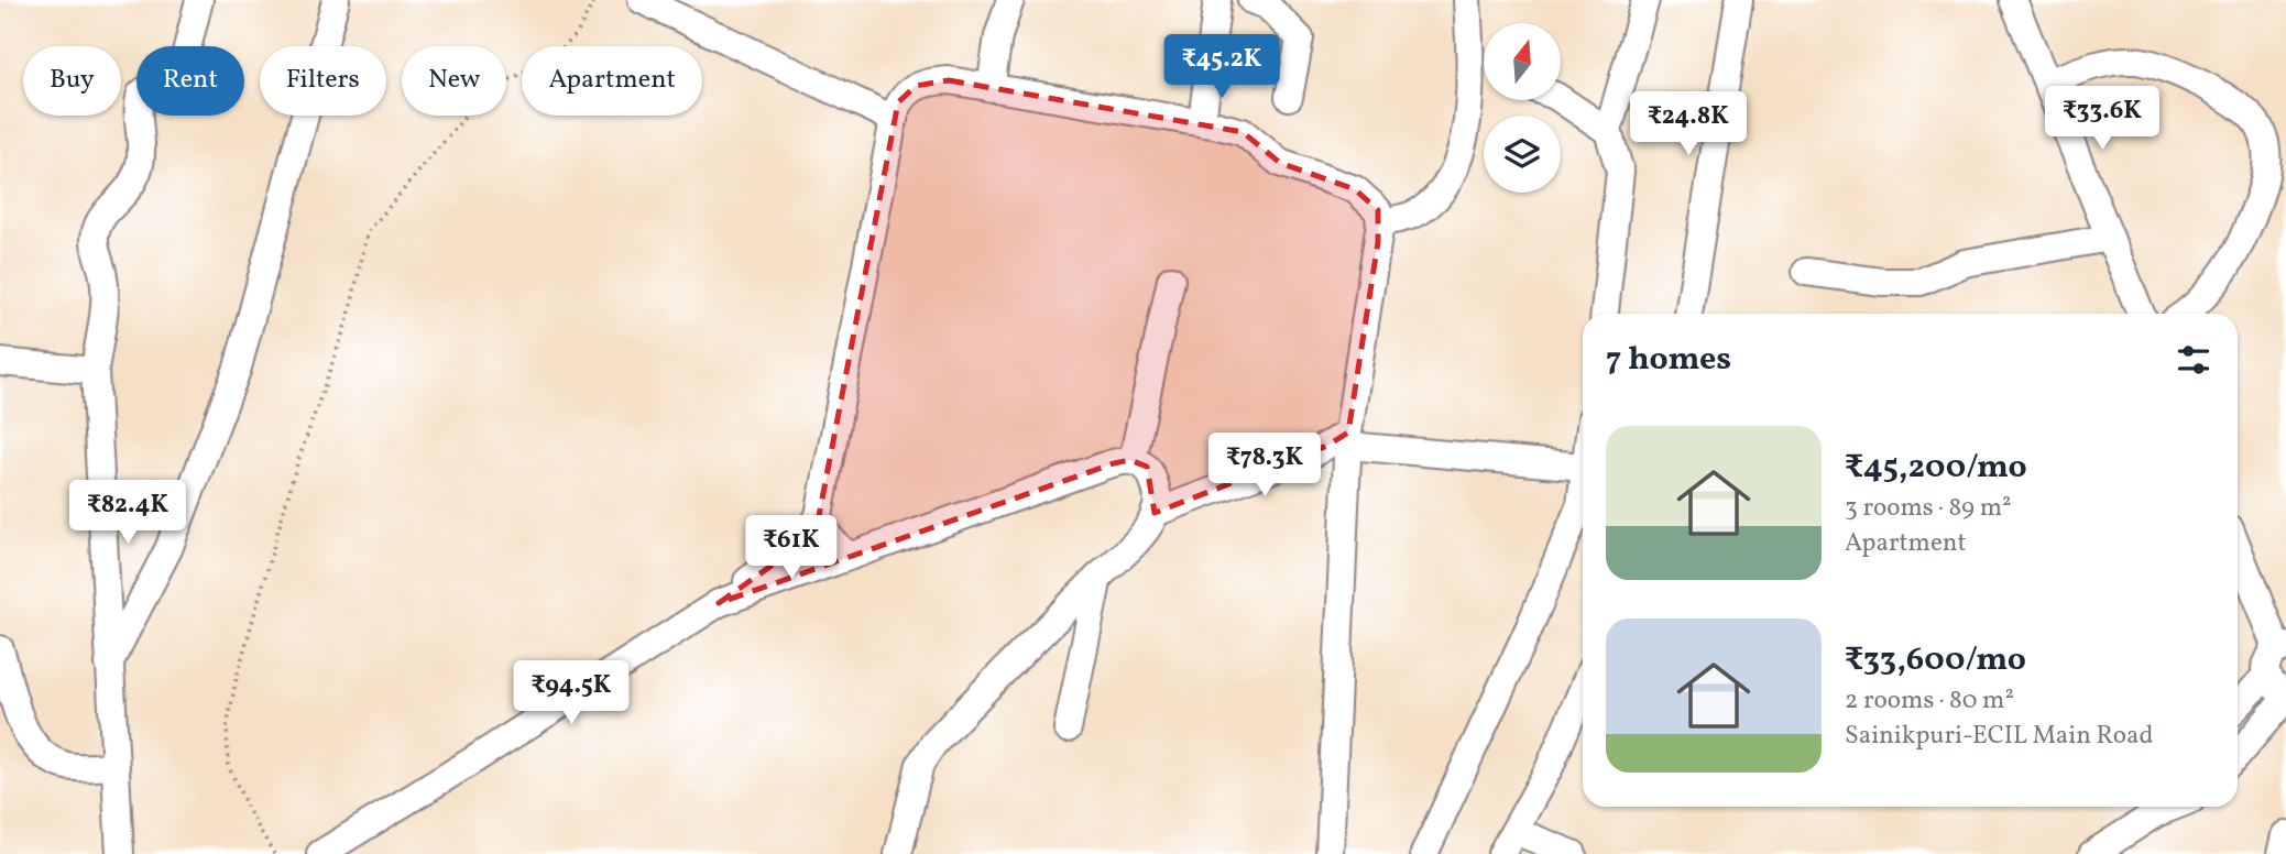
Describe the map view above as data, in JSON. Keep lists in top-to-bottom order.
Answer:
{
  "north": "top",
  "page": {
    "price": [
      "₹45.2K",
      "₹33.6K",
      "₹24.8K",
      "₹78.3K",
      "₹82.4K",
      "₹61K",
      "₹94.5K"
    ],
    "chip": [
      "Buy",
      "Rent",
      "Filters",
      "New",
      "Apartment"
    ],
    "heading": "7 homes",
    "list": [
      {
        "name": "₹45,200/mo",
        "note": "3 rooms · 89 m² · Apartment"
      },
      {
        "name": "₹33,600/mo",
        "note": "2 rooms · 80 m² · Sainikpuri-ECIL Main Road"
      }
    ]
  }
}
